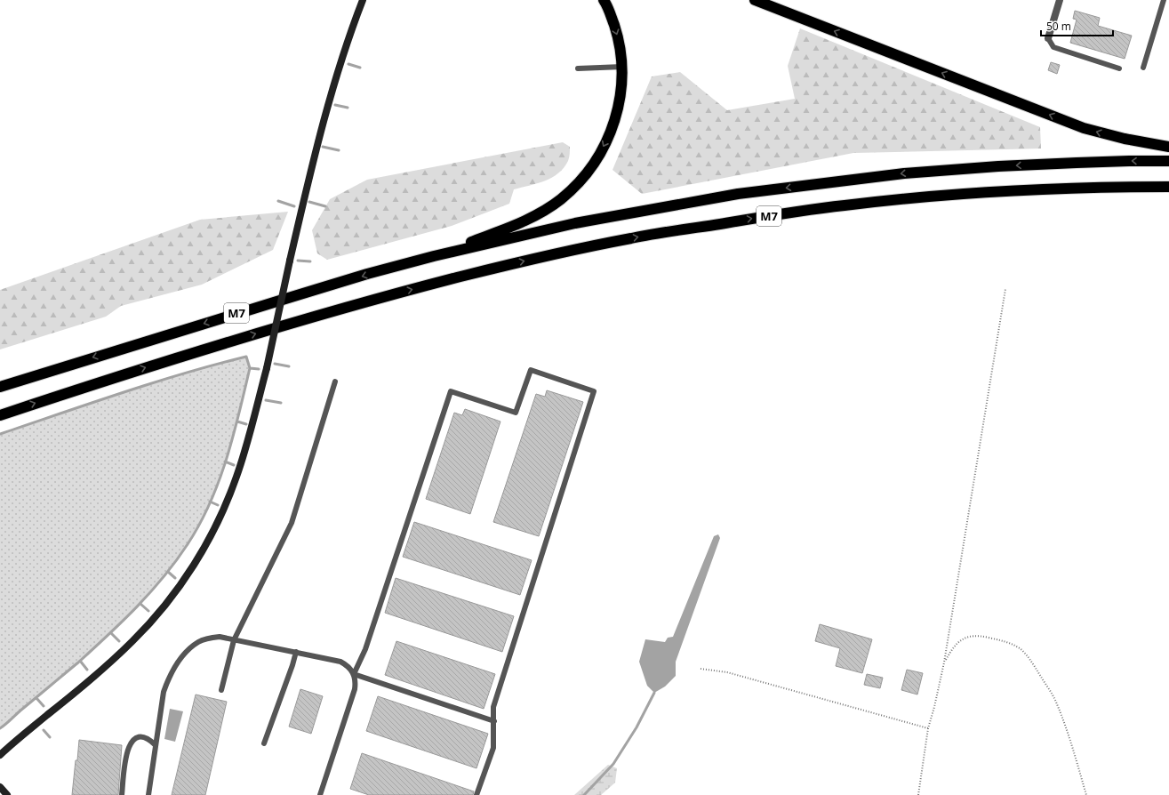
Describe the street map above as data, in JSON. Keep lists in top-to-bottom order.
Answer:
{
  "streets": {
    "highway": ["M7"]
  },
  "scale_bar": "50 m"
}
